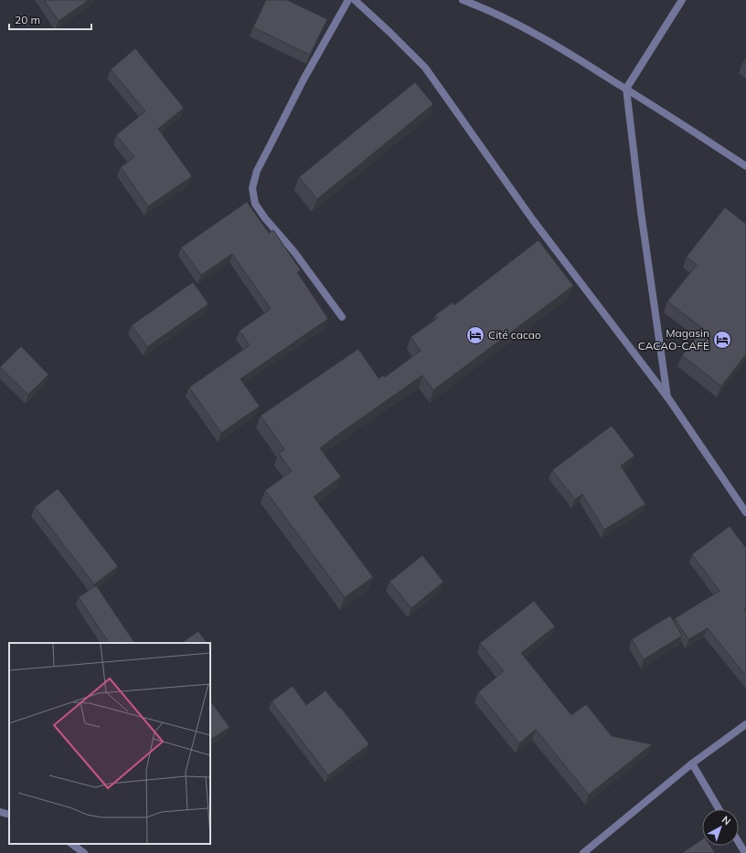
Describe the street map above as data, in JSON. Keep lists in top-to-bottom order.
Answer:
{
  "places": {
    "hotel": ["Cité cacao", "Magasin CACAO-CAFÉ"]
  },
  "scale_bar": "20 m",
  "north": "top right"
}
